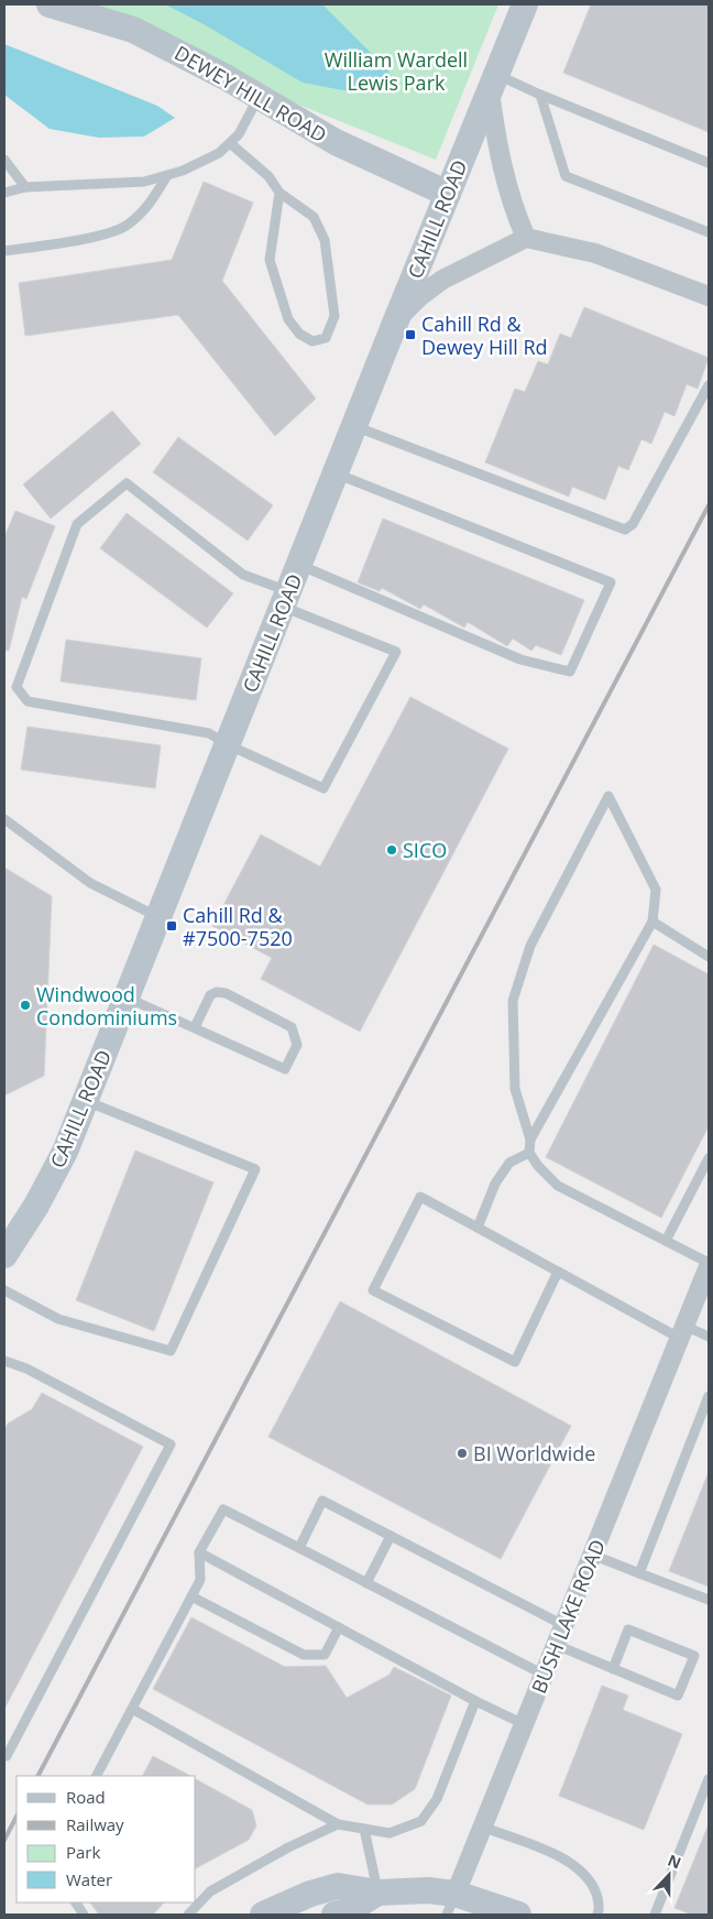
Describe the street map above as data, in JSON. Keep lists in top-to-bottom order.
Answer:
{
  "streets": {
    "street": ["DEWEY HILL ROAD", "CAHILL ROAD", "BUSH LAKE ROAD"]
  },
  "crossings": [
    ["DEWEY HILL ROAD", "CAHILL ROAD"]
  ],
  "parks": ["William Wardell Lewis Park"],
  "places": {
    "transit": ["Cahill Rd & Dewey Hill Rd", "Cahill Rd & #7500-7520"],
    "other": ["SICO", "Windwood Condominiums", "BI Worldwide"]
  },
  "legend": [
    "Road",
    "Railway",
    "Park",
    "Water"
  ],
  "north": "top"
}
